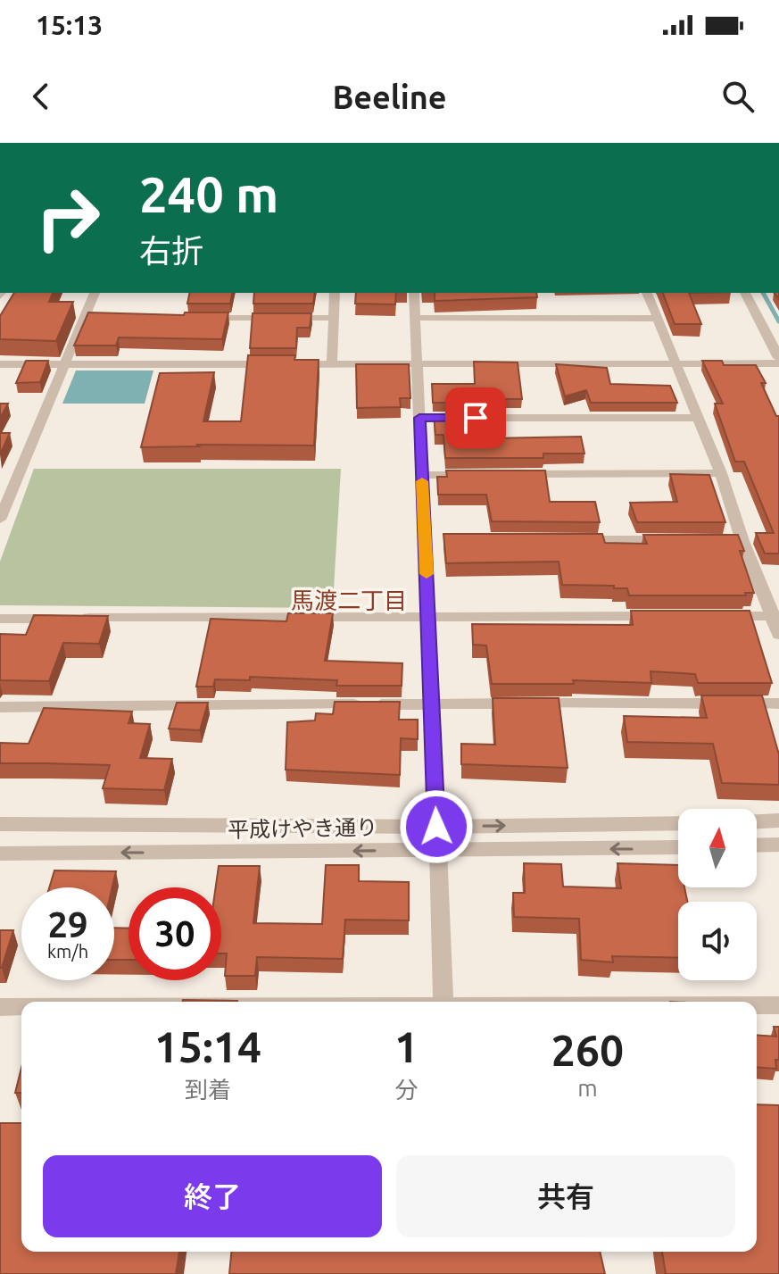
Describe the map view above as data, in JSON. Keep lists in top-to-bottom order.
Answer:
{
  "streets": {
    "street": ["平成けやき通り"]
  },
  "districts": ["馬渡二丁目"],
  "north": "top",
  "page": {
    "status": "15:13",
    "header": "Beeline",
    "turn": ["240 m", "右折"],
    "speed": "29 km/h",
    "limit": "30",
    "eta": [
      "15:14",
      "到着",
      "1",
      "分",
      "260",
      "m"
    ],
    "buttons": ["終了", "共有"]
  }
}
